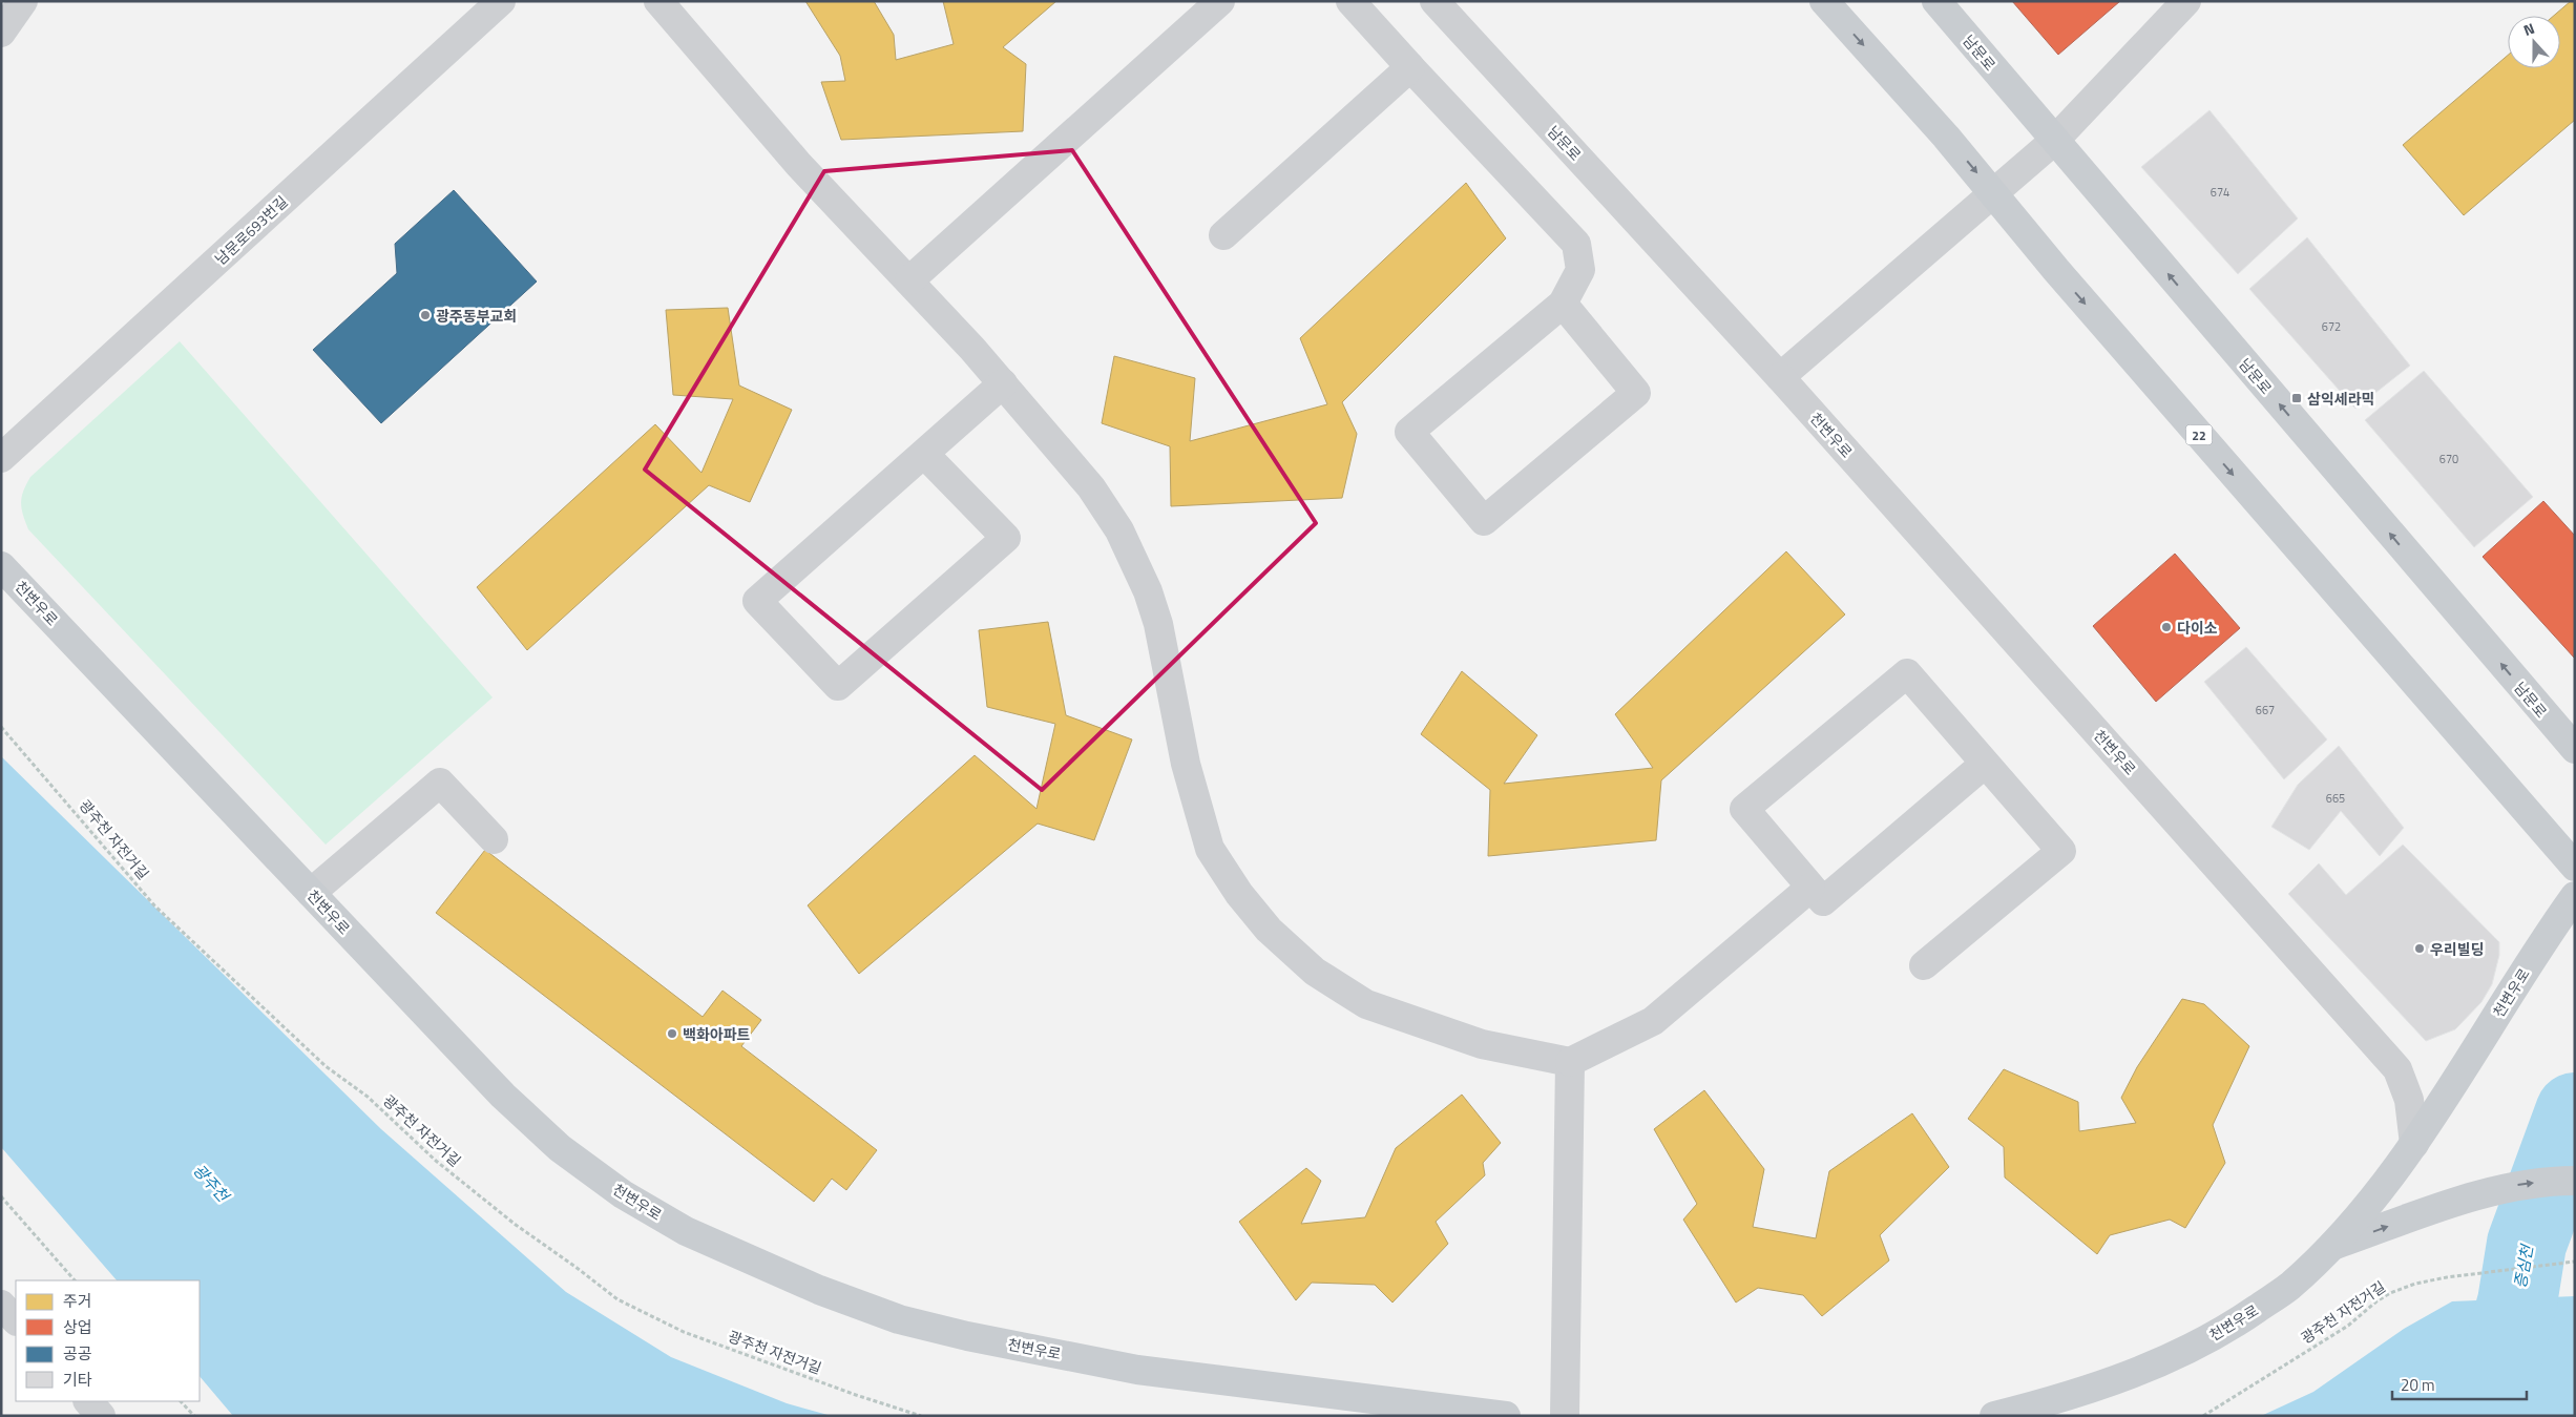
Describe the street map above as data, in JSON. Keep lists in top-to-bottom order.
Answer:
{
  "streets": {
    "main road": ["남문로", "천변우로", "22"],
    "street": ["남문로693번길"],
    "path": ["광주천 자전거길"]
  },
  "crossings": [
    ["남문로", "천변우로"]
  ],
  "one_way": ["남문로"],
  "water": ["광주천", "증심천"],
  "places": {
    "other": [
      "광주동부교회",
      "다이소",
      "우리빌딩",
      "백화아파트"
    ],
    "transit": ["삼익세라믹"]
  },
  "house_numbers": [
    "674",
    "672",
    "670",
    "667",
    "665"
  ],
  "legend": [
    "주거",
    "상업",
    "공공",
    "기타"
  ],
  "scale_bar": "20 m",
  "north": "top"
}
